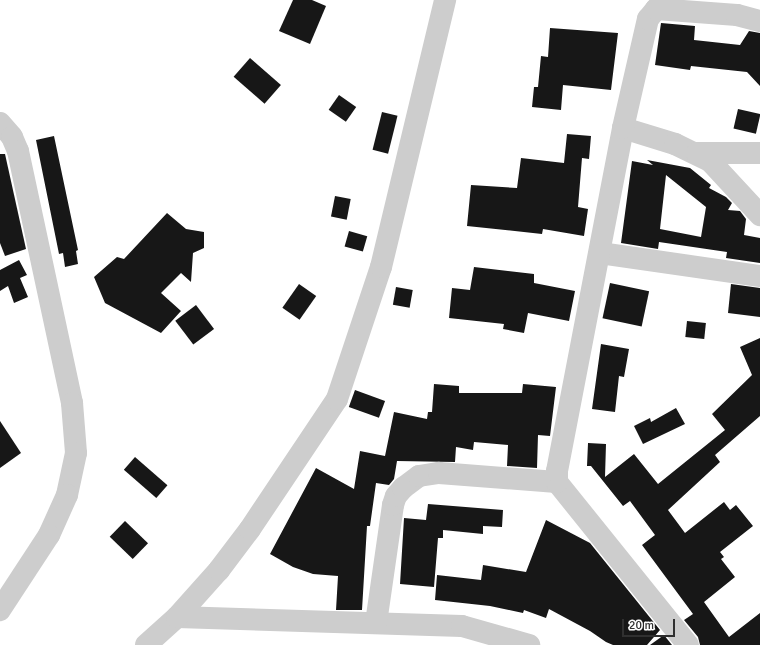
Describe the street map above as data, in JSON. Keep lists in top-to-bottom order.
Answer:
{
  "scale_bar": "20 m"
}
